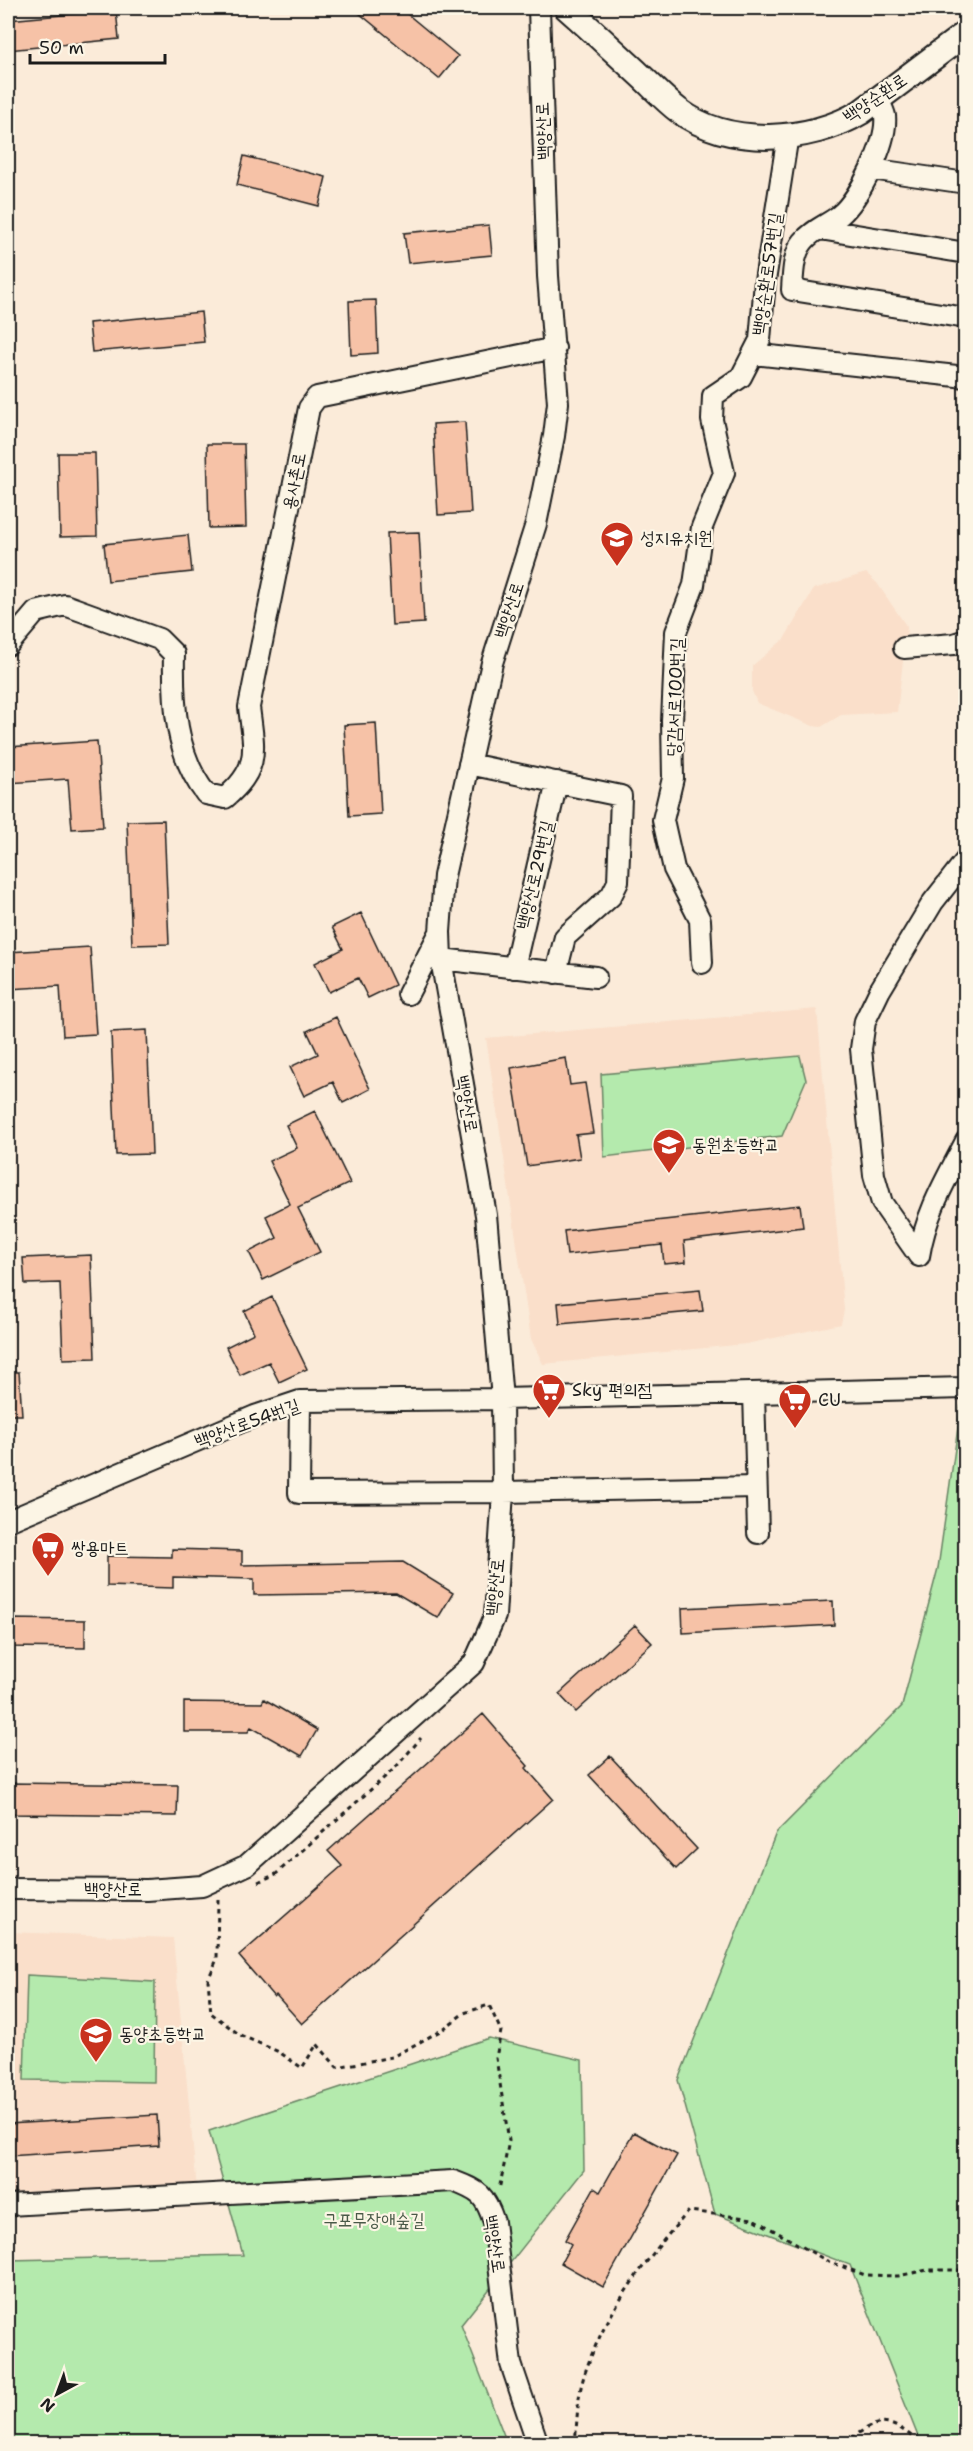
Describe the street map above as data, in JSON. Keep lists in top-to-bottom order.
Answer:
{
  "streets": {
    "main road": ["백양순환로"],
    "street": [
      "백양산로",
      "백양순환로57번길",
      "용사촌로",
      "당감서로100번길",
      "백양산로29번길",
      "백양산로54번길"
    ]
  },
  "crossings": [
    ["백양순환로", "백양순환로57번길"],
    ["백양산로", "용사촌로"],
    ["백양산로", "백양산로54번길"],
    ["백양순환로57번길", "당감서로100번길"]
  ],
  "parks": ["구포무장애숲길"],
  "places": {
    "school or university": ["성지유치원", "동원초등학교", "동양초등학교"],
    "supermarket": ["Sky 편의점", "CU", "쌍용마트"]
  },
  "scale_bar": "50 m",
  "north": "bottom left"
}
